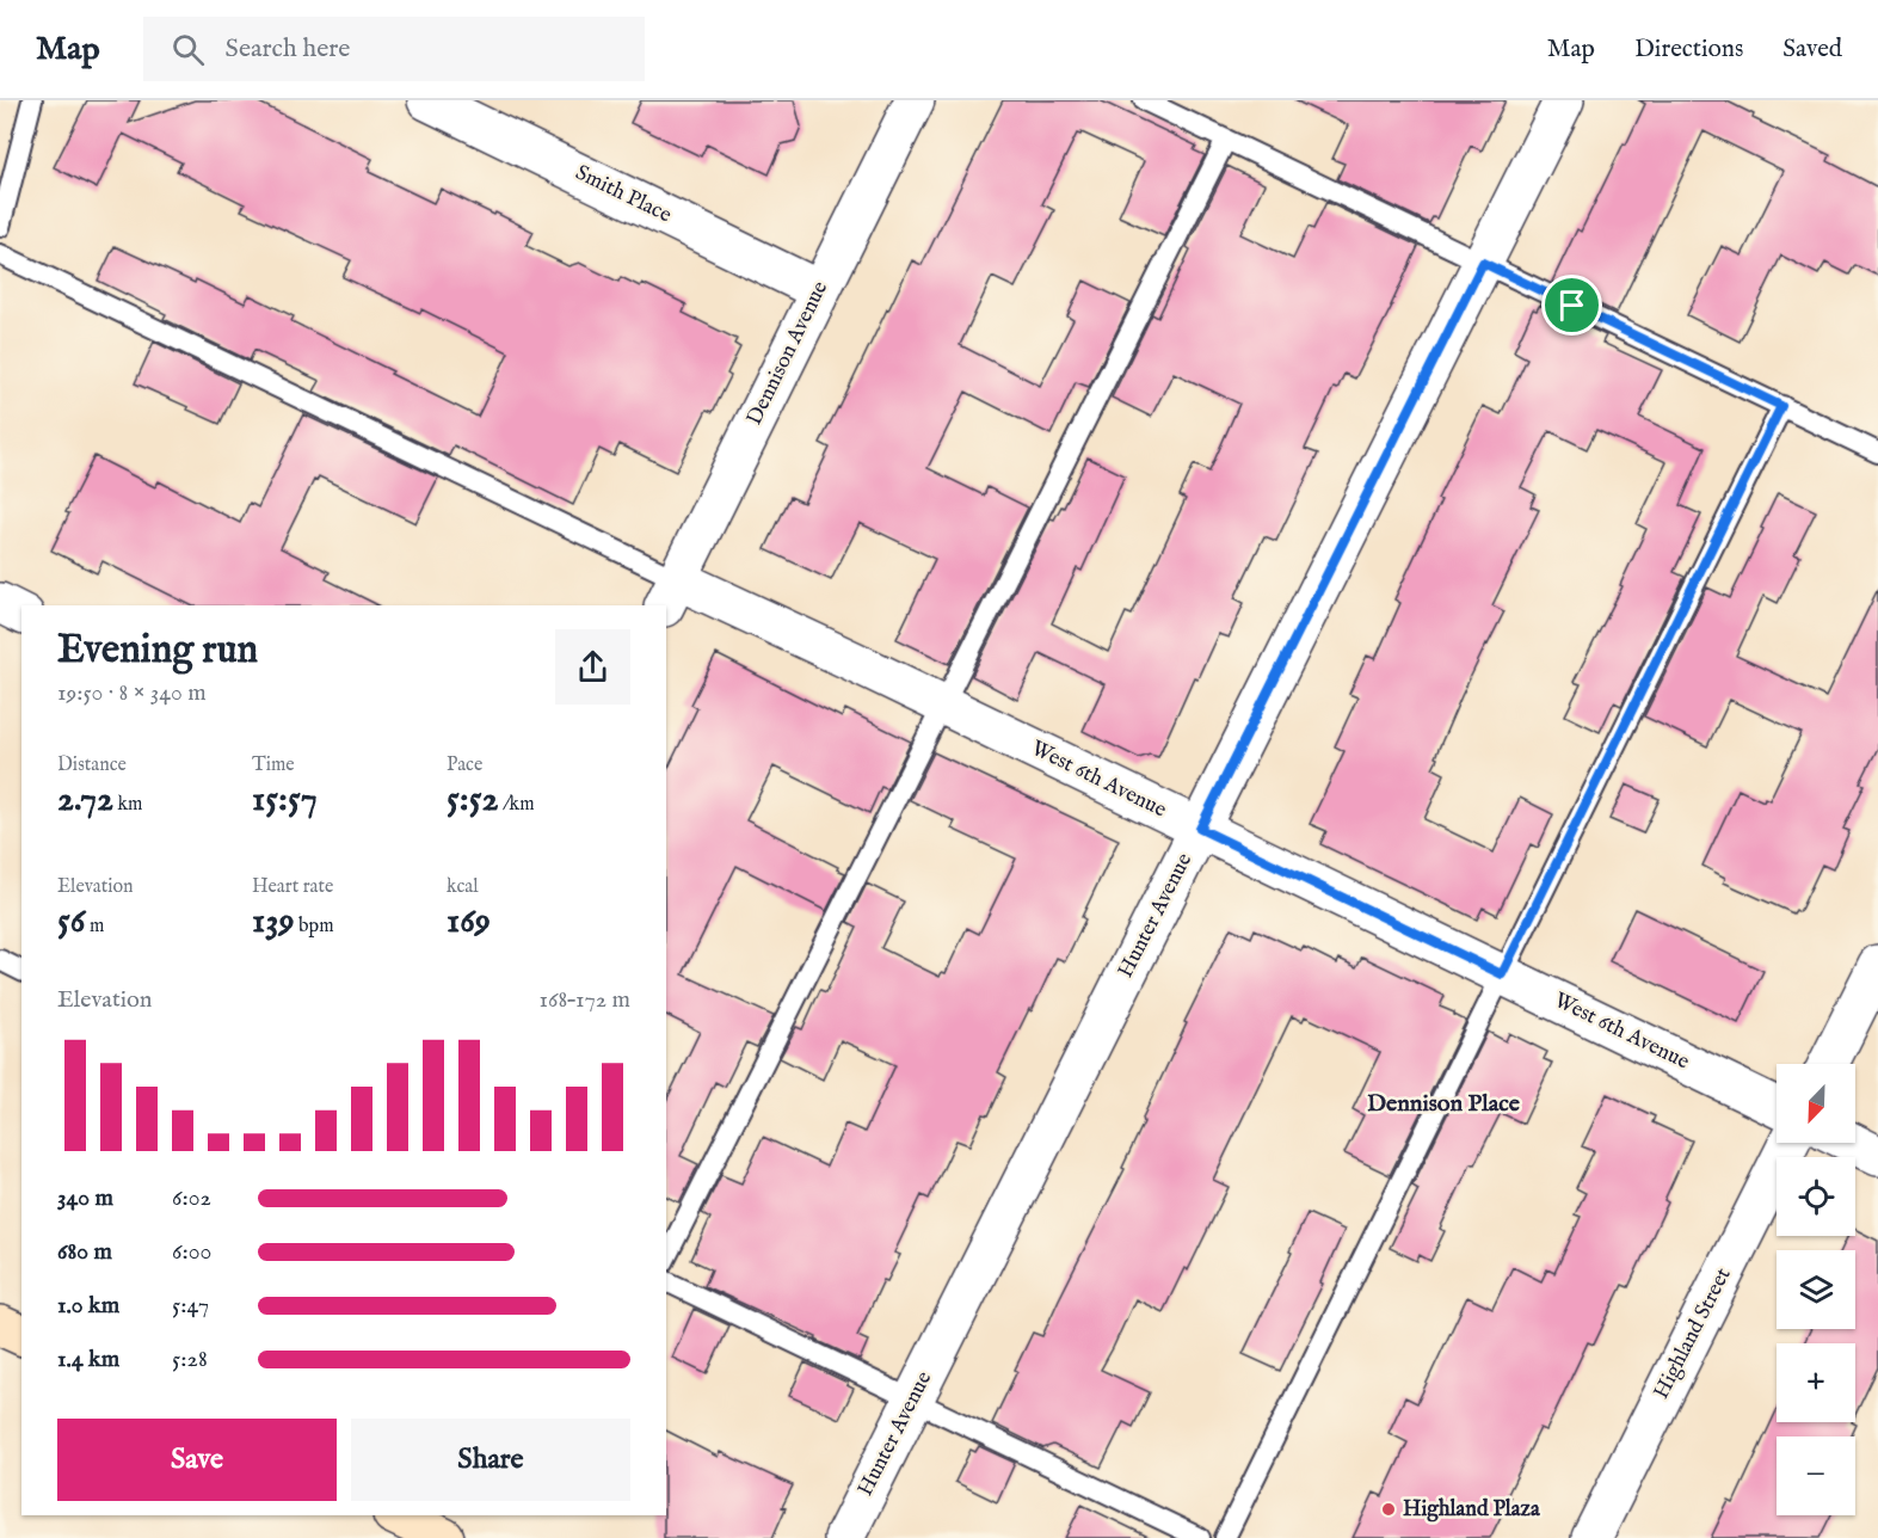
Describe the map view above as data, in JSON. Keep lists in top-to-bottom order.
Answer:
{
  "streets": {
    "street": [
      "Smith Place",
      "Dennison Avenue",
      "West 6th Avenue",
      "Hunter Avenue",
      "Highland Street"
    ]
  },
  "crossings": [
    ["Smith Place", "Dennison Avenue"],
    ["Dennison Avenue", "West 6th Avenue"],
    ["West 6th Avenue", "Hunter Avenue"]
  ],
  "districts": ["Dennison Place"],
  "places": ["Highland Plaza"],
  "north": "bottom left",
  "page": {
    "header": "Map",
    "search": "Search here",
    "nav": ["Map", "Directions", "Saved"],
    "heading": ["Evening run", "19:50 · 8 × 340 m"],
    "stats": [
      ["Distance", "2.72 km"],
      ["Time", "15:57"],
      ["Pace", "5:52 /km"],
      ["Elevation", "56 m"],
      ["Heart rate", "139 bpm"],
      ["kcal", "169"]
    ],
    "chart": ["Elevation", "168–172 m"],
    "map_buttons": ["+", "−"],
    "list": [
      {
        "name": "340 m",
        "note": "6:02"
      },
      {
        "name": "680 m",
        "note": "6:00"
      },
      {
        "name": "1.0 km",
        "note": "5:47"
      },
      {
        "name": "1.4 km",
        "note": "5:28"
      }
    ],
    "buttons": ["Save", "Share"]
  }
}
